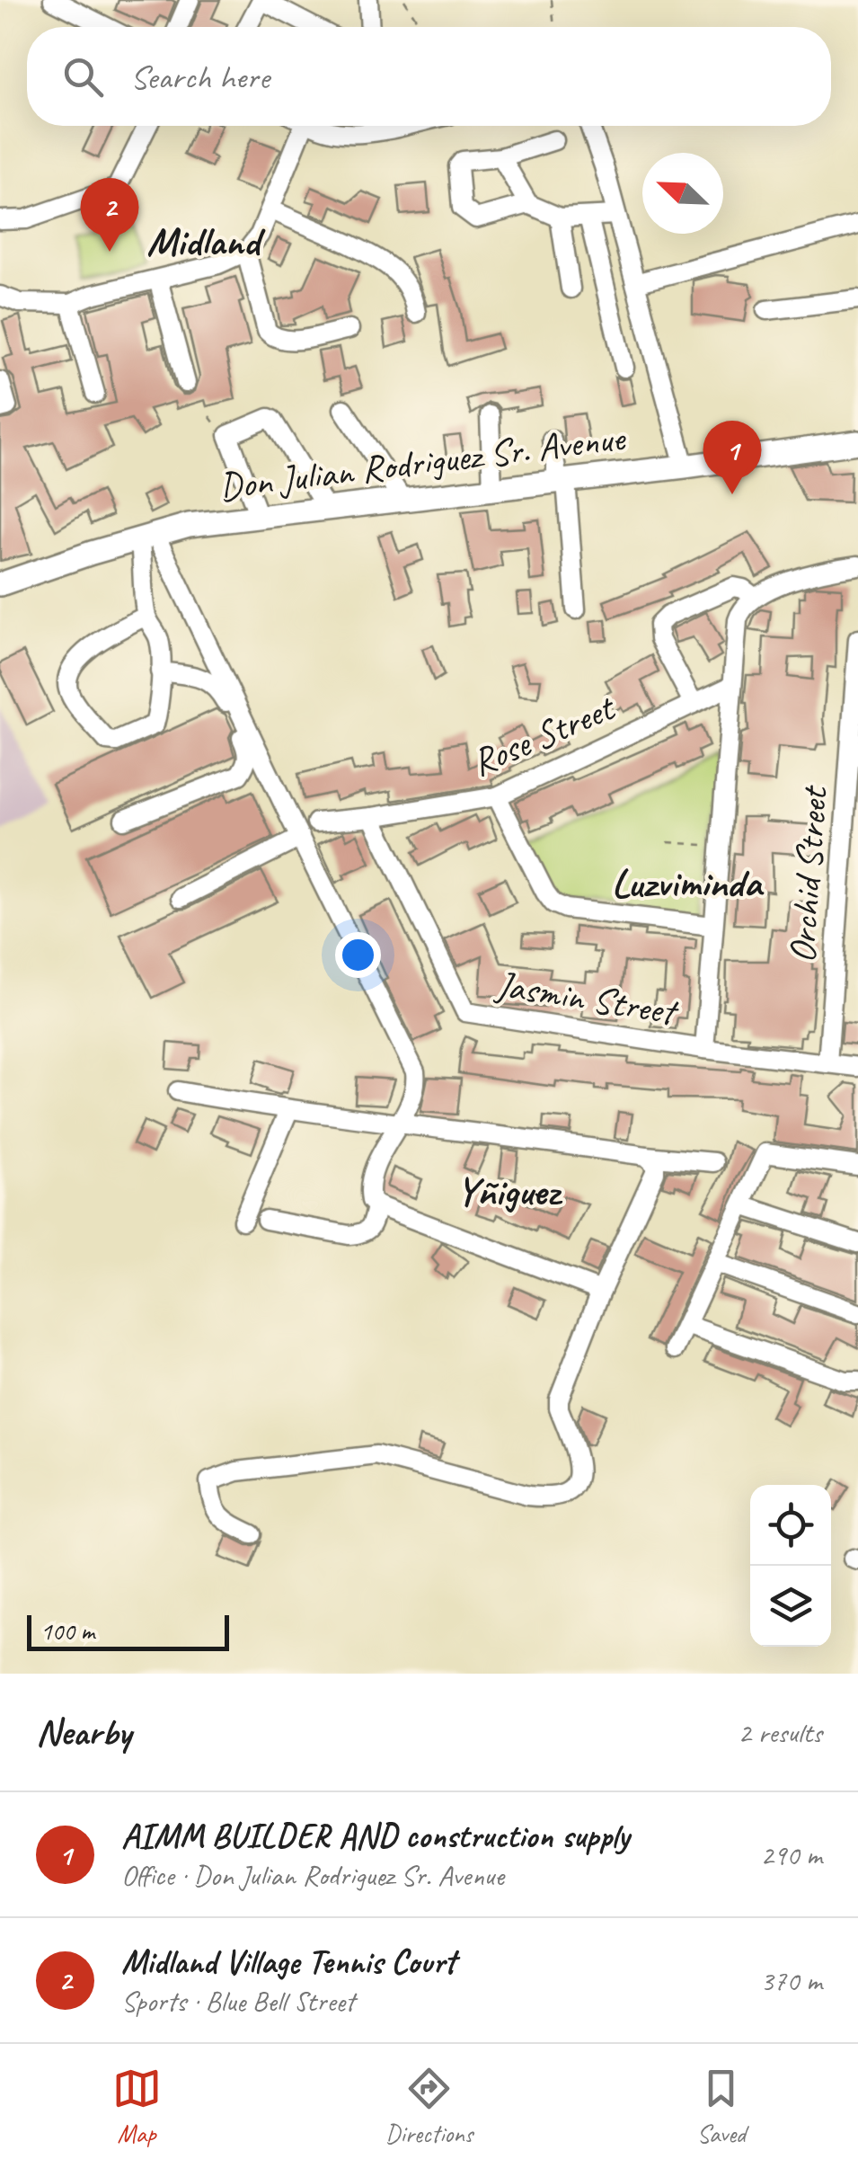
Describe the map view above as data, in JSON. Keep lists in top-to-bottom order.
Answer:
{
  "streets": {
    "main road": ["Don Julian Rodriguez Sr. Avenue"],
    "street": ["Rose Street", "Orchid Street", "Jasmin Street"]
  },
  "crossings": [
    ["Rose Street", "Jasmin Street"],
    ["Orchid Street", "Jasmin Street"]
  ],
  "districts": ["Midland", "Luzviminda", "Yñiguez"],
  "scale_bar": "100 m",
  "north": "top left",
  "page": {
    "search": "Search here",
    "pins": ["2", "1"],
    "scale": "100 m",
    "heading": ["Nearby", "2 results"],
    "list": [
      {
        "mark": "1",
        "name": "AIMM BUILDER AND construction supply",
        "note": "Office · Don Julian Rodriguez Sr. Avenue",
        "value": "290 m"
      },
      {
        "mark": "2",
        "name": "Midland Village Tennis Court",
        "note": "Sports · Blue Bell Street",
        "value": "370 m"
      }
    ],
    "nav": ["Map", "Directions", "Saved"]
  }
}
